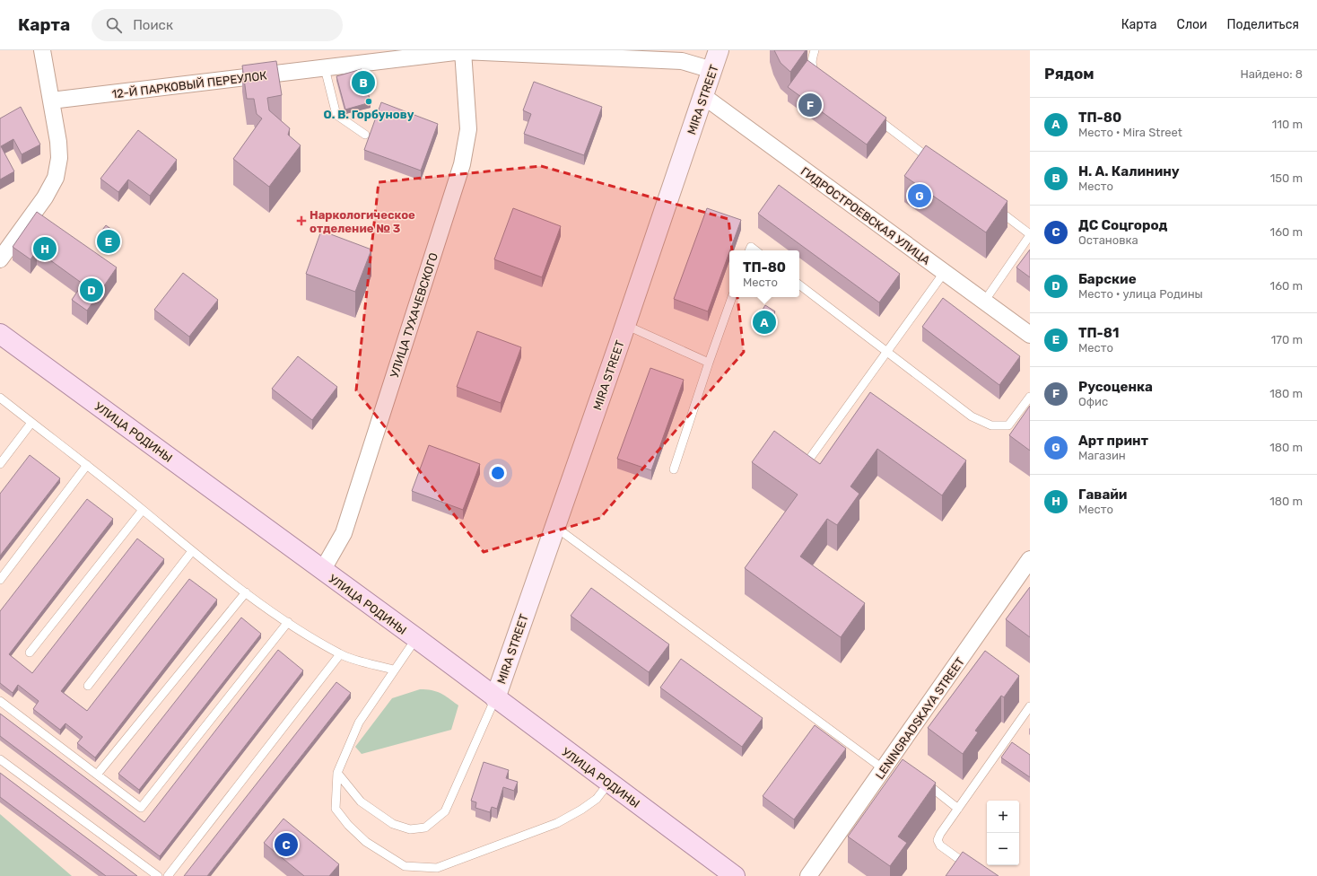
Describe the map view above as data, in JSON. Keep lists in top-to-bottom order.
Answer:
{
  "streets": {
    "main road": ["MIRA STREET", "УЛИЦА РОДИНЫ"],
    "street": [
      "12-Й ПАРКОВЫЙ ПЕРЕУЛОК",
      "ГИДРОСТРОЕВСКАЯ УЛИЦА",
      "УЛИЦА ТУХАЧЕВСКОГО",
      "LENINGRADSKAYA STREET"
    ]
  },
  "crossings": [
    ["12-Й ПАРКОВЫЙ ПЕРЕУЛОК", "MIRA STREET"],
    ["12-Й ПАРКОВЫЙ ПЕРЕУЛОК", "УЛИЦА ТУХАЧЕВСКОГО"],
    ["MIRA STREET", "ГИДРОСТРОЕВСКАЯ УЛИЦА"],
    ["MIRA STREET", "УЛИЦА РОДИНЫ"],
    ["УЛИЦА ТУХАЧЕВСКОГО", "УЛИЦА РОДИНЫ"]
  ],
  "places": {
    "other": ["О. В. Горбунову"],
    "health": ["Наркологическое отделение № 3"]
  },
  "page": {
    "header": "Карта",
    "search": "Поиск",
    "nav": ["Карта", "Слои", "Поделиться"],
    "heading": ["Рядом", "Найдено: 8"],
    "pins": [
      "B",
      "F",
      "G",
      "E",
      "H",
      "D",
      "A",
      "C"
    ],
    "list": [
      {
        "mark": "A",
        "name": "ТП-80",
        "note": "Место · Mira Street",
        "value": "110 m"
      },
      {
        "mark": "B",
        "name": "Н. А. Калинину",
        "note": "Место",
        "value": "150 m"
      },
      {
        "mark": "C",
        "name": "ДС Соцгород",
        "note": "Остановка",
        "value": "160 m"
      },
      {
        "mark": "D",
        "name": "Барские",
        "note": "Место · улица Родины",
        "value": "160 m"
      },
      {
        "mark": "E",
        "name": "ТП-81",
        "note": "Место",
        "value": "170 m"
      },
      {
        "mark": "F",
        "name": "Русоценка",
        "note": "Офис",
        "value": "180 m"
      },
      {
        "mark": "G",
        "name": "Арт принт",
        "note": "Магазин",
        "value": "180 m"
      },
      {
        "mark": "H",
        "name": "Гавайи",
        "note": "Место",
        "value": "180 m"
      }
    ],
    "popup": ["ТП-80", "Место"],
    "map_buttons": ["+", "−"]
  }
}
